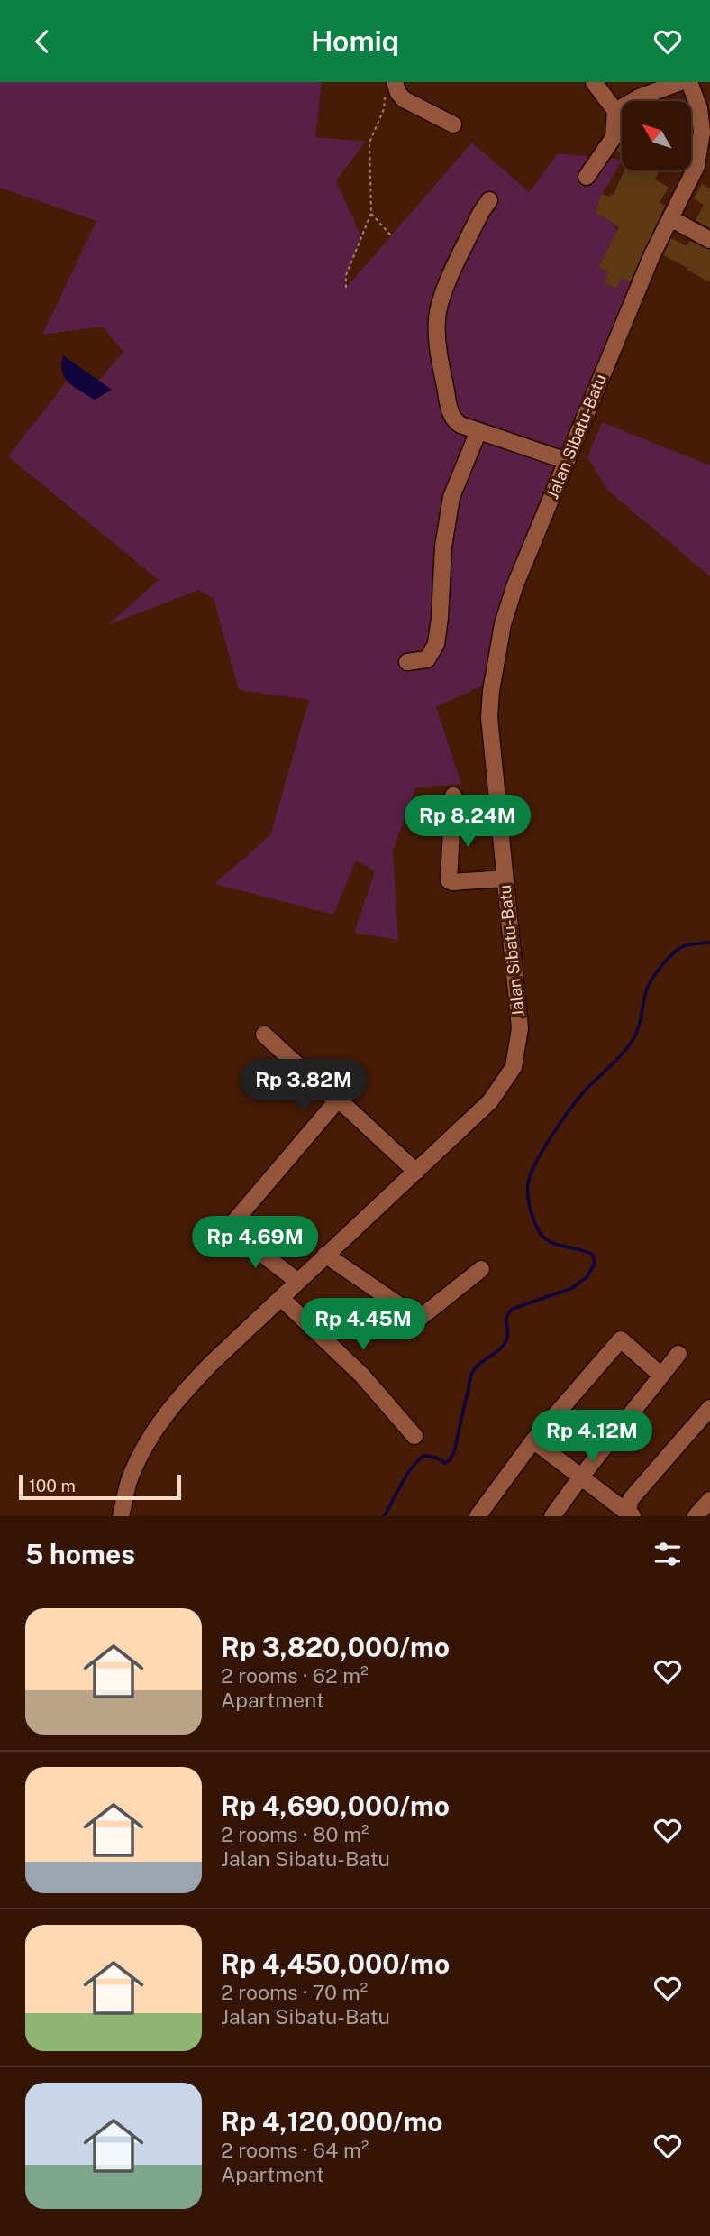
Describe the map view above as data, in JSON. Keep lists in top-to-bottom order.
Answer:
{
  "streets": {
    "street": ["Jalan Sibatu-Batu"]
  },
  "scale_bar": "100 m",
  "north": "top left",
  "page": {
    "header": "Homiq",
    "price": [
      "Rp 8.24M",
      "Rp 3.82M",
      "Rp 4.69M",
      "Rp 4.45M",
      "Rp 4.12M"
    ],
    "scale": "100 m",
    "heading": "5 homes",
    "list": [
      {
        "name": "Rp 3,820,000/mo",
        "note": "2 rooms · 62 m² · Apartment"
      },
      {
        "name": "Rp 4,690,000/mo",
        "note": "2 rooms · 80 m² · Jalan Sibatu-Batu"
      },
      {
        "name": "Rp 4,450,000/mo",
        "note": "2 rooms · 70 m² · Jalan Sibatu-Batu"
      },
      {
        "name": "Rp 4,120,000/mo",
        "note": "2 rooms · 64 m² · Apartment"
      }
    ]
  }
}
